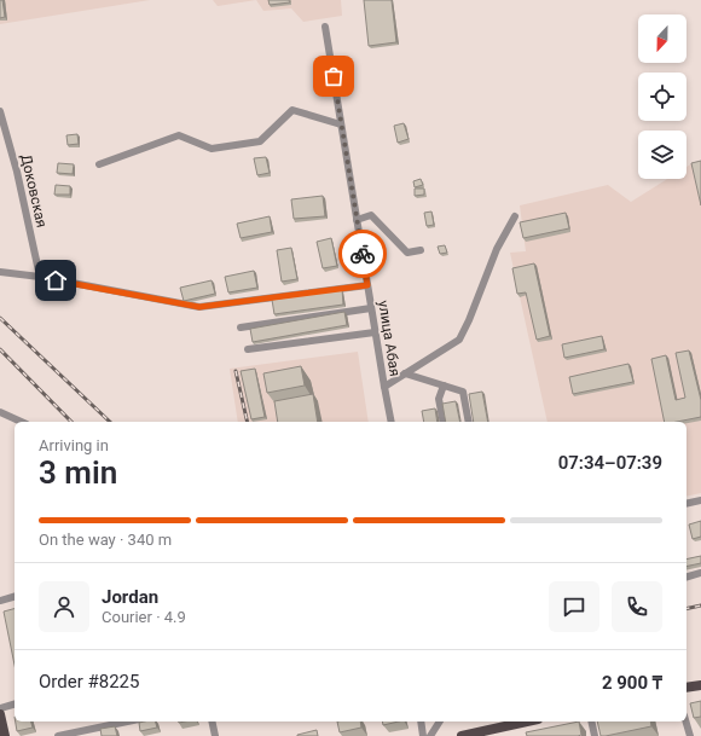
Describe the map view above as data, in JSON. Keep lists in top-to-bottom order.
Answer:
{
  "streets": {
    "street": ["Доковская", "улица Абая"]
  },
  "north": "bottom",
  "page": {
    "heading": ["3 min", "Arriving in", "07:34–07:39"],
    "panel": [
      "Jordan",
      "Courier · 4.9",
      "Order #8225",
      "2 900 ₸"
    ],
    "bar": "On the way · 340 m"
  }
}
